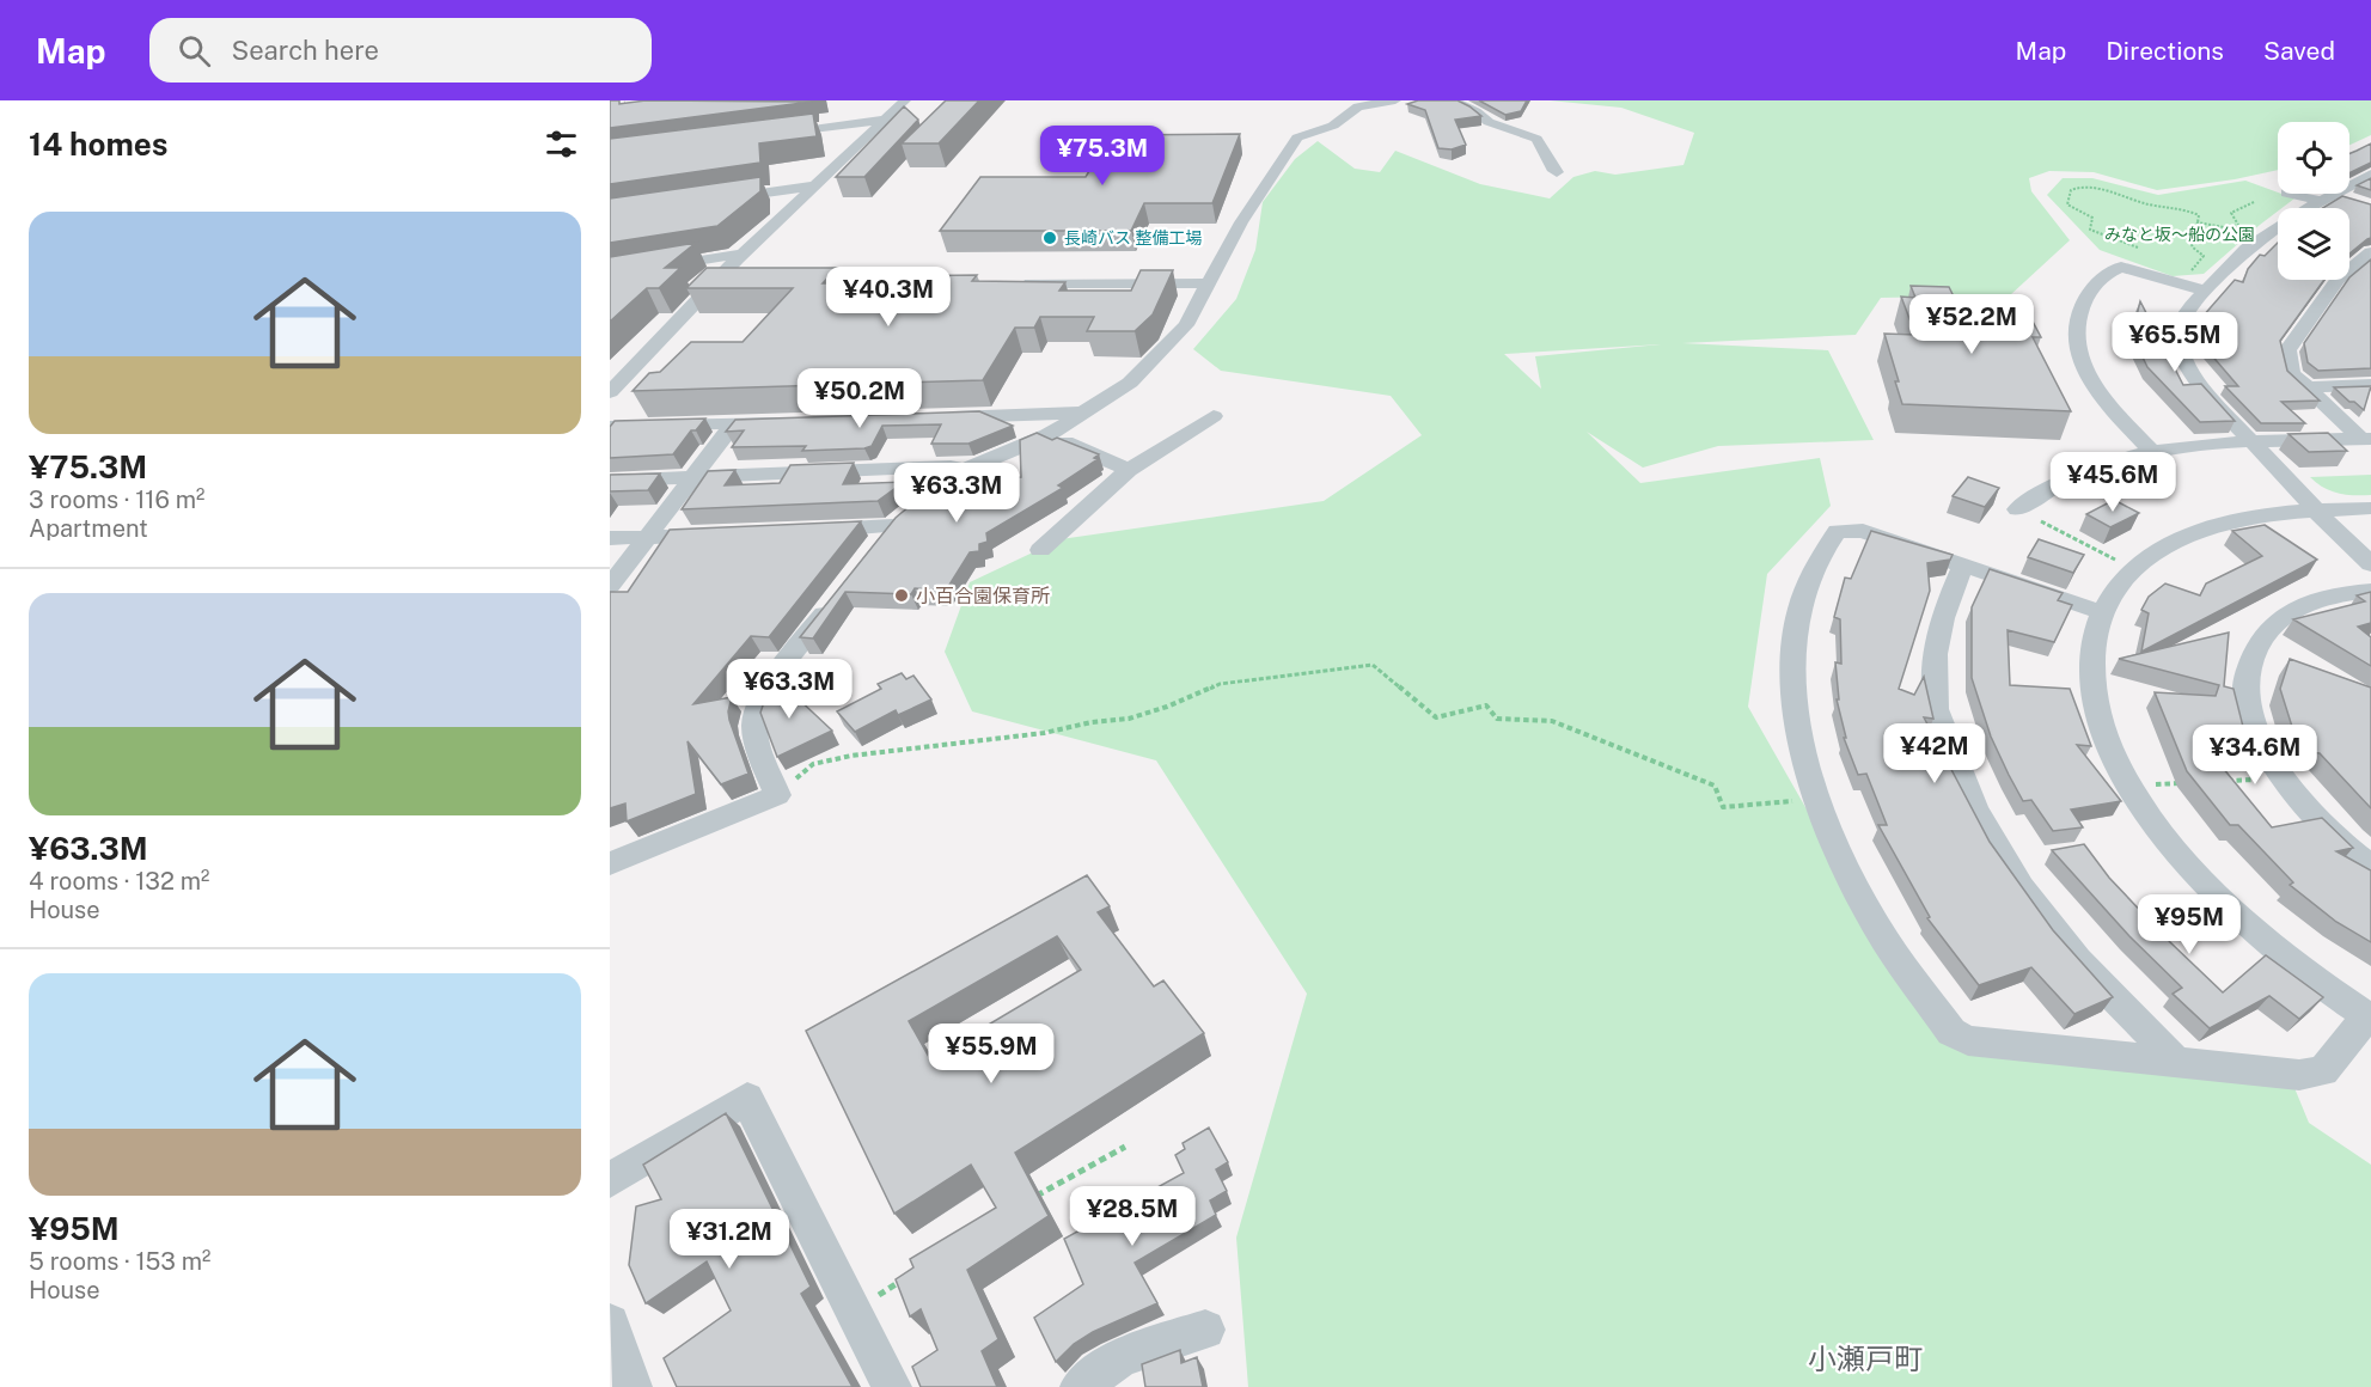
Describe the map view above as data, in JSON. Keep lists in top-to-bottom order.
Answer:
{
  "districts": ["小瀬戸町"],
  "parks": ["みなと坂〜船の公園"],
  "places": ["長崎バス 整備工場", "小百合園保育所"],
  "page": {
    "header": "Map",
    "search": "Search here",
    "nav": ["Map", "Directions", "Saved"],
    "heading": "14 homes",
    "price": [
      "¥75.3M",
      "¥40.3M",
      "¥52.2M",
      "¥65.5M",
      "¥50.2M",
      "¥45.6M",
      "¥63.3M",
      "¥63.3M",
      "¥42M",
      "¥34.6M",
      "¥95M",
      "¥55.9M",
      "¥28.5M",
      "¥31.2M"
    ],
    "list": [
      {
        "name": "¥75.3M",
        "note": "3 rooms · 116 m² · Apartment"
      },
      {
        "name": "¥63.3M",
        "note": "4 rooms · 132 m² · House"
      },
      {
        "name": "¥95M",
        "note": "5 rooms · 153 m² · House"
      }
    ]
  }
}
